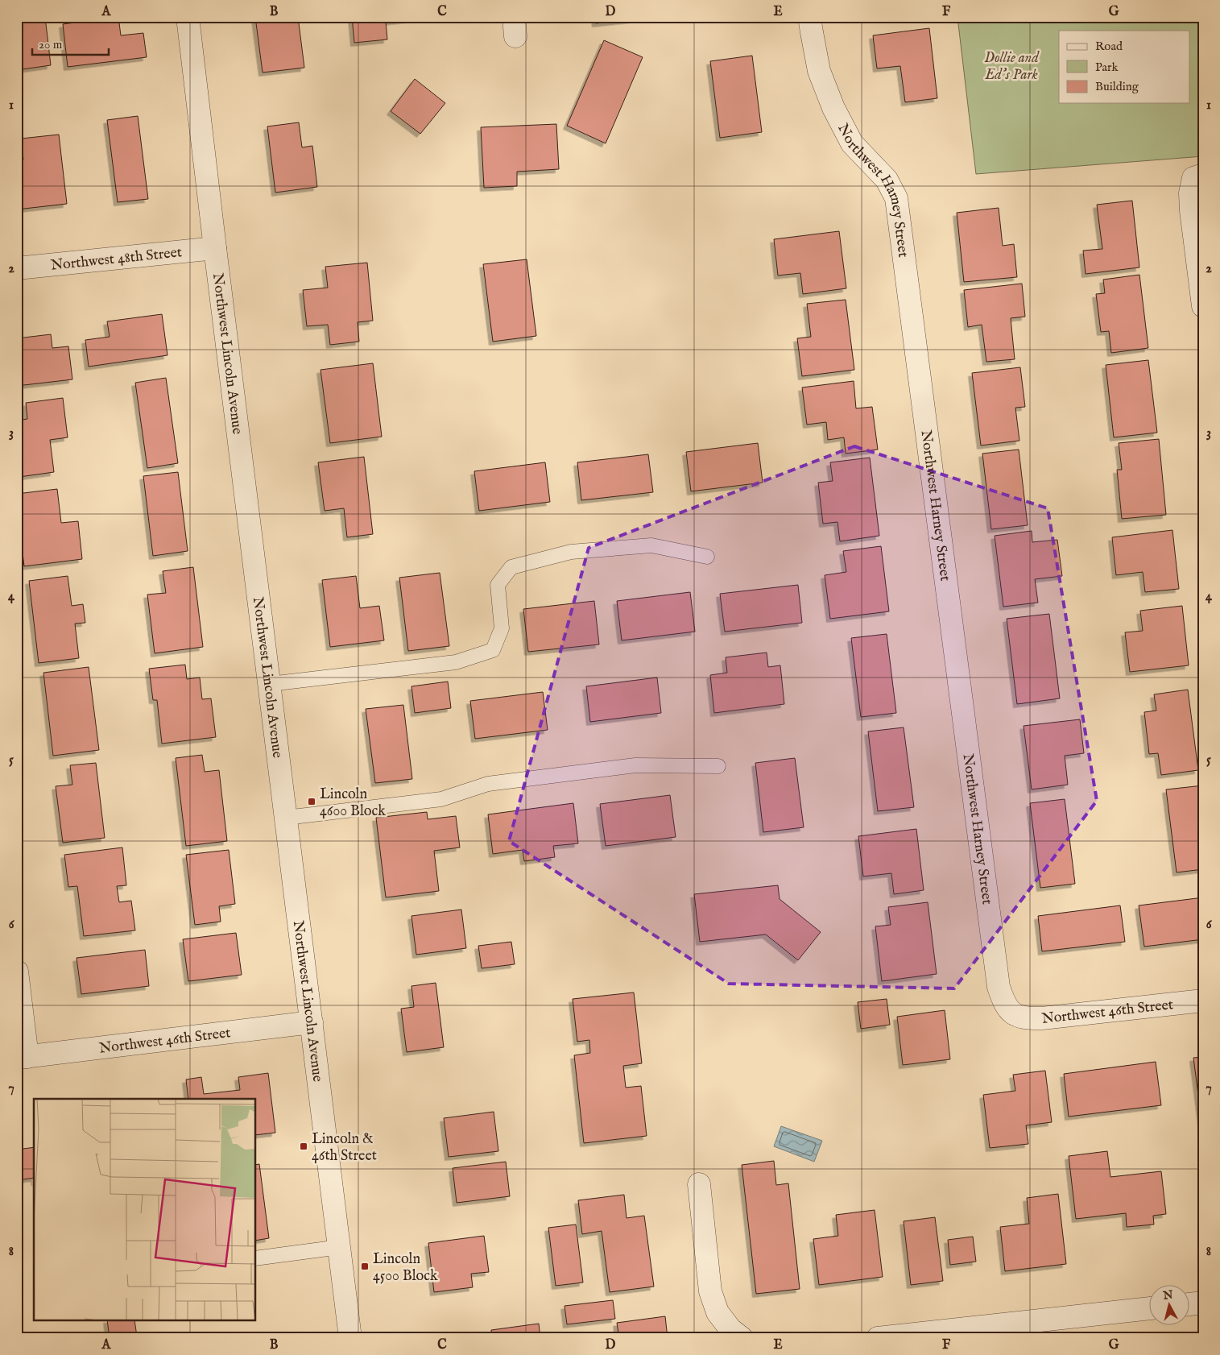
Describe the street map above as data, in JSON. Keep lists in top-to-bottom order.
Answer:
{
  "streets": {
    "street": [
      "Northwest Harney Street",
      "Northwest 48th Street",
      "Northwest Lincoln Avenue",
      "Northwest 46th Street"
    ]
  },
  "crossings": [
    ["Northwest Harney Street", "Northwest 46th Street"],
    ["Northwest 48th Street", "Northwest Lincoln Avenue"],
    ["Northwest Lincoln Avenue", "Northwest 46th Street"]
  ],
  "parks": ["Dollie and Ed's Park"],
  "places": {
    "transit": ["Lincoln 4600 Block", "Lincoln & 46th Street", "Lincoln 4500 Block"]
  },
  "legend": ["Road", "Park", "Building"],
  "scale_bar": "20 m",
  "north": "top",
  "grid": {
    "columns": [
      "A",
      "B",
      "C",
      "D",
      "E",
      "F",
      "G"
    ],
    "rows": [
      "1",
      "2",
      "3",
      "4",
      "5",
      "6",
      "7",
      "8"
    ]
  }
}
